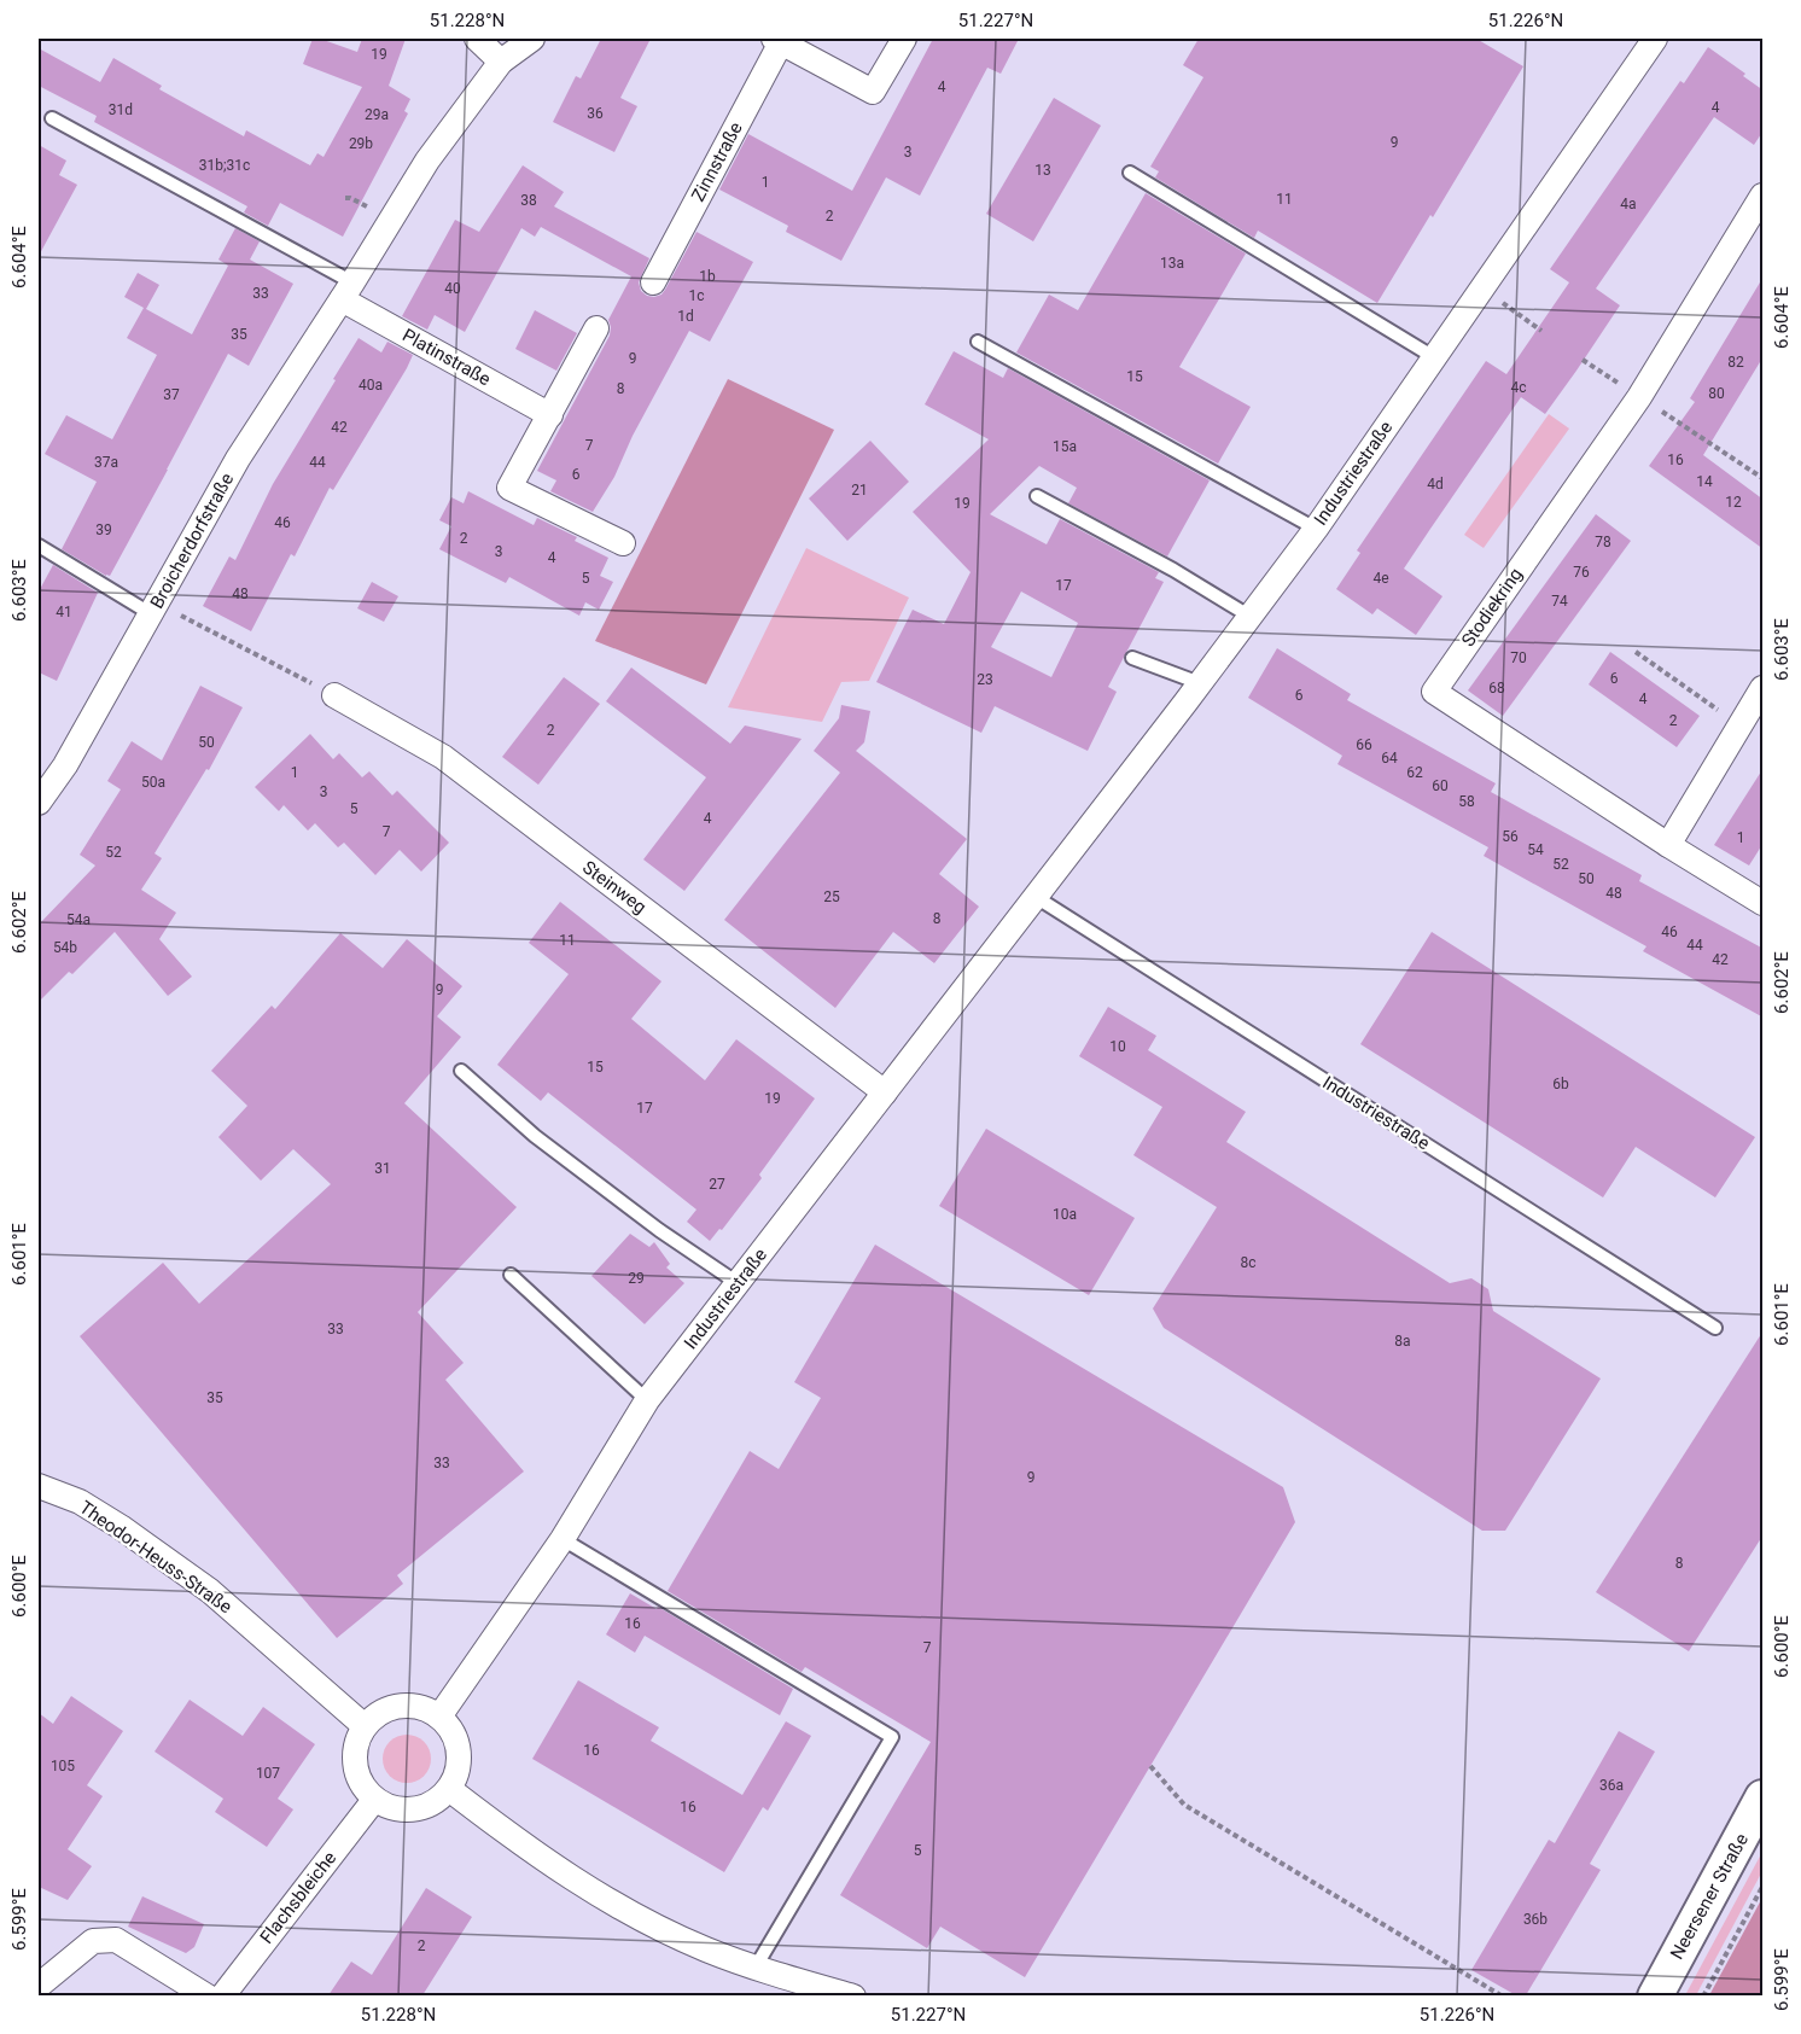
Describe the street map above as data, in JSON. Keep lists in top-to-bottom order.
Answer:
{
  "streets": {
    "main road": ["Neersener Straße"],
    "street": [
      "Zinnstraße",
      "Platinstraße",
      "Industriestraße",
      "Broicherdorfstraße",
      "Stodiekring",
      "Steinweg",
      "Theodor-Heuss-Straße",
      "Flachsbleiche"
    ]
  },
  "crossings": [
    ["Platinstraße", "Broicherdorfstraße"],
    ["Industriestraße", "Steinweg"],
    ["Industriestraße", "Theodor-Heuss-Straße"],
    ["Industriestraße", "Flachsbleiche"],
    ["Theodor-Heuss-Straße", "Flachsbleiche"]
  ],
  "house_numbers": [
    "19",
    "4",
    "4",
    "31d",
    "36",
    "29a",
    "9",
    "29b",
    "3",
    "31b;31c",
    "13",
    "1",
    "11",
    "38",
    "4a",
    "2",
    "13a",
    "1b",
    "40",
    "33",
    "1c",
    "1d",
    "35",
    "9",
    "82",
    "15",
    "40a",
    "4c",
    "8",
    "80",
    "37",
    "42",
    "7",
    "15a",
    "16",
    "37a",
    "44",
    "6",
    "14",
    "4d",
    "21",
    "12",
    "19",
    "46",
    "39",
    "2",
    "78",
    "3",
    "4",
    "76",
    "5",
    "4e",
    "17",
    "48",
    "74",
    "41",
    "70",
    "6",
    "23",
    "68",
    "6",
    "4",
    "2",
    "2",
    "50",
    "66",
    "64",
    "1",
    "62",
    "50a",
    "60",
    "3",
    "58",
    "5",
    "4",
    "7",
    "56",
    "1",
    "54",
    "52",
    "52",
    "50",
    "48",
    "25",
    "8",
    "54a",
    "46",
    "11",
    "44",
    "54b",
    "42",
    "9",
    "10",
    "15",
    "6b",
    "19",
    "17",
    "31",
    "27",
    "10a",
    "8c",
    "29",
    "33",
    "8a",
    "35",
    "33",
    "9",
    "8",
    "16",
    "7",
    "16",
    "105",
    "107",
    "36a",
    "16",
    "5",
    "36b",
    "2"
  ],
  "coordinates": [
    "51.228°N",
    "51.227°N",
    "51.226°N",
    "6.604°E",
    "6.603°E",
    "6.602°E",
    "6.601°E",
    "6.600°E",
    "6.599°E"
  ]
}
